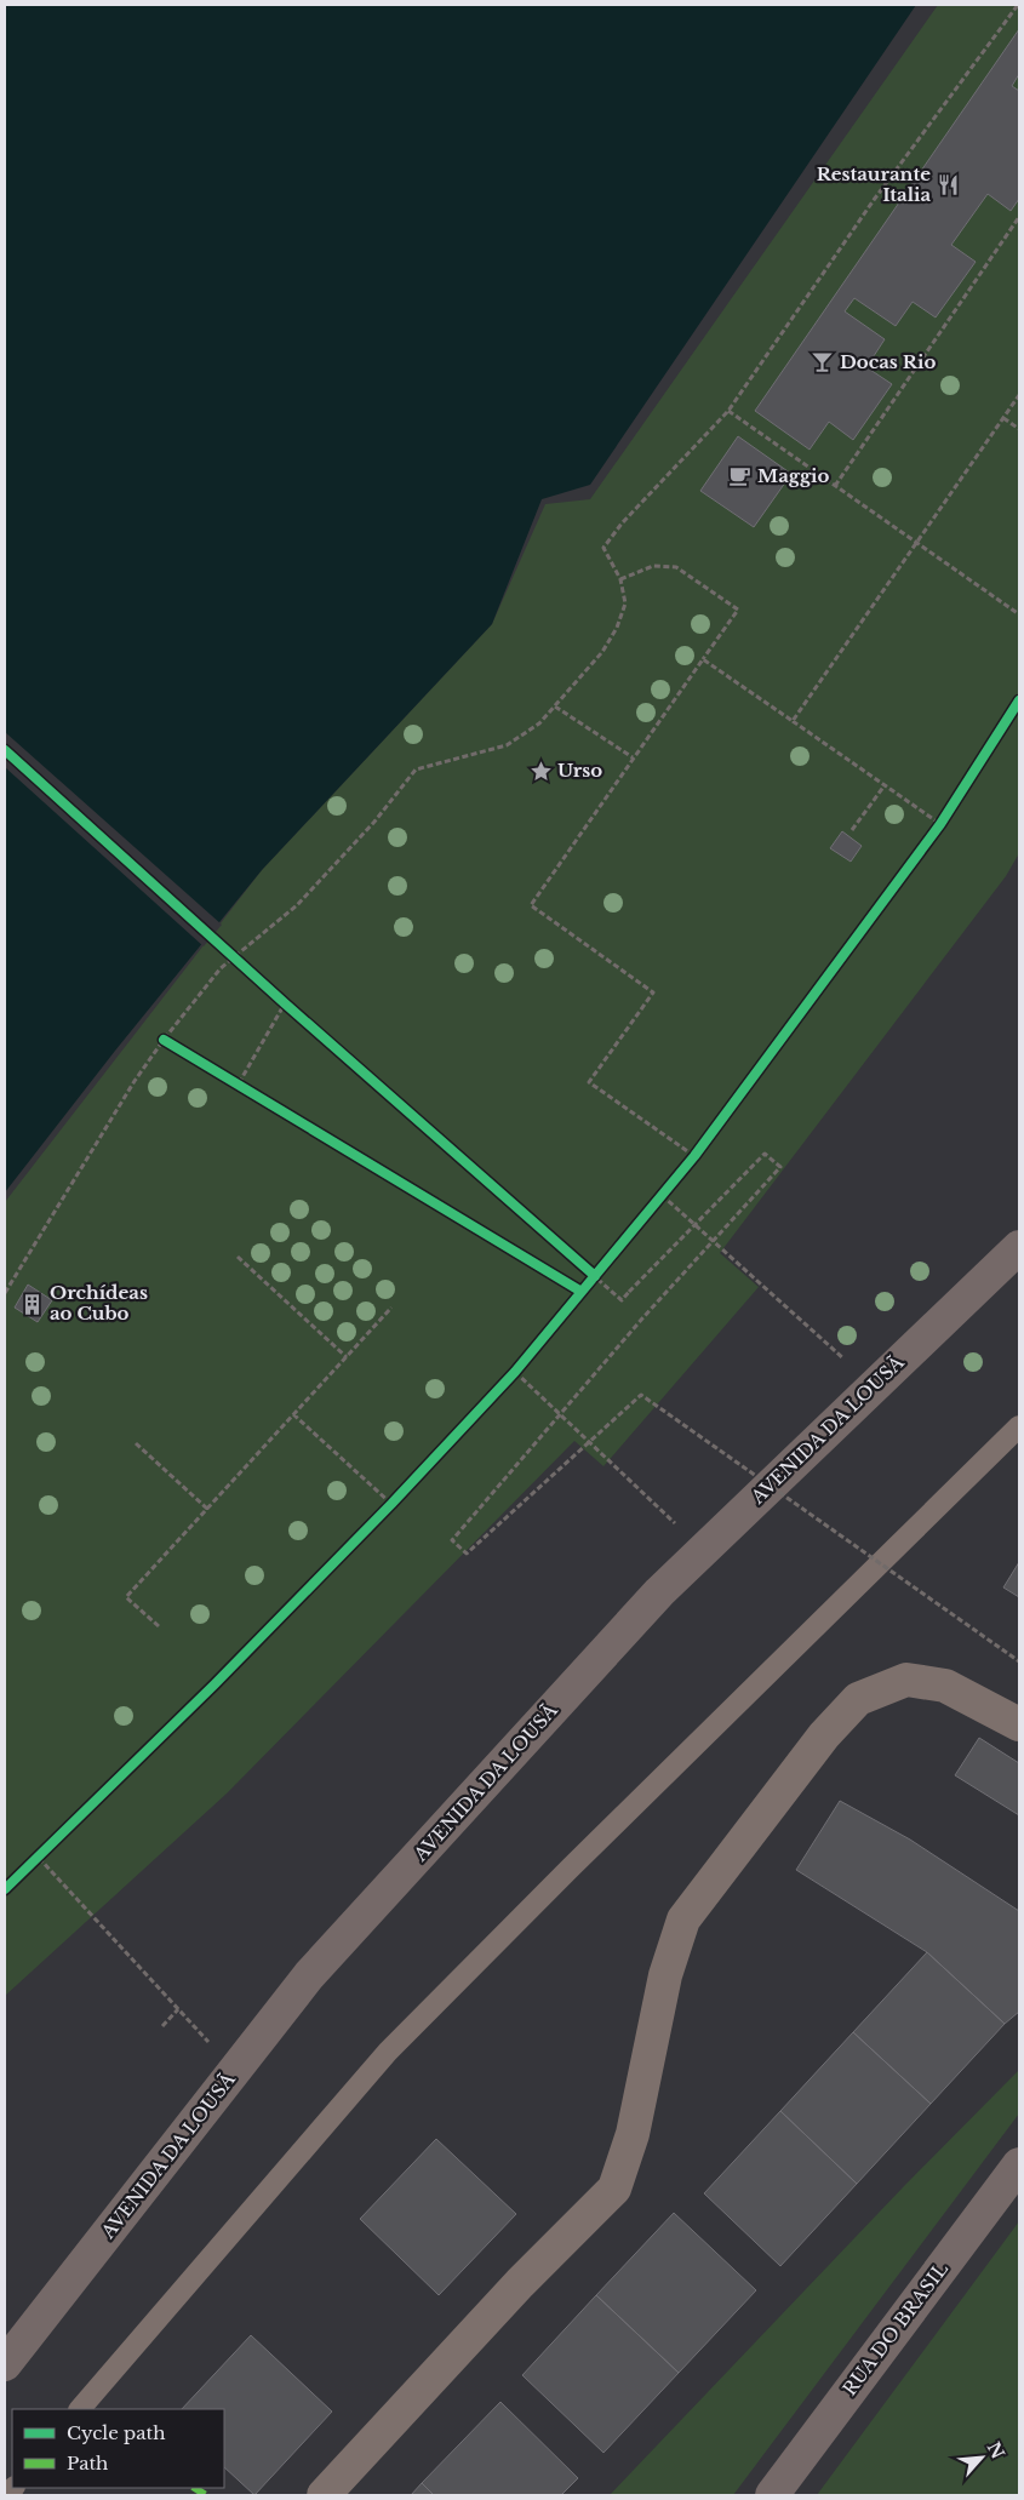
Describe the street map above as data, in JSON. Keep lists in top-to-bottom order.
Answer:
{
  "streets": {
    "main road": ["AVENIDA DA LOUSÃ", "RUA DO BRASIL"]
  },
  "places": {
    "restaurant": ["Restaurante Italia"],
    "bar": ["Docas Rio"],
    "cafe": ["Maggio"],
    "place": ["Urso"],
    "building": ["Orchídeas ao Cubo"]
  },
  "legend": ["Cycle path", "Path"],
  "north": "top right"
}
